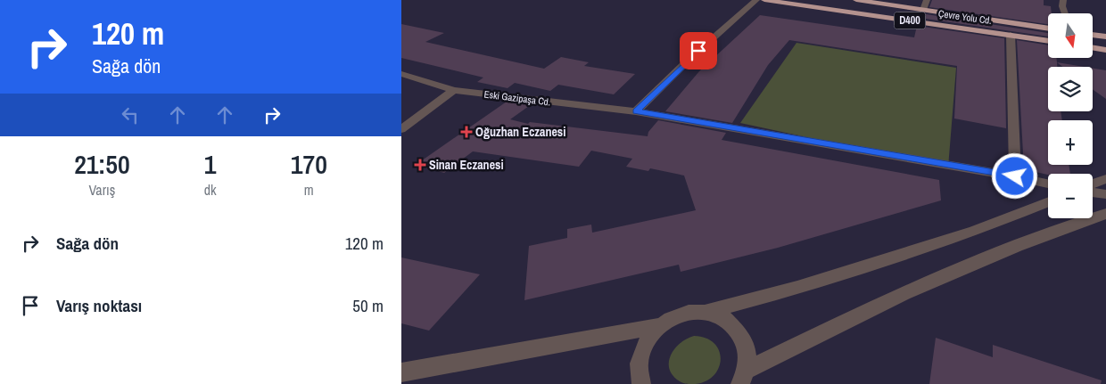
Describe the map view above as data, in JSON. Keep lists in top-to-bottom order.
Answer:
{
  "streets": {
    "highway": ["Çevre Yolu Cd.", "D400"],
    "street": ["Eski Gazipaşa Cd."]
  },
  "places": {
    "health": ["Oğuzhan Eczanesi", "Sinan Eczanesi"]
  },
  "north": "bottom",
  "page": {
    "turn": ["120 m", "Sağa dön"],
    "map_buttons": ["+", "−"],
    "eta": [
      "21:50",
      "Varış",
      "1",
      "dk",
      "170",
      "m"
    ],
    "list": [
      {
        "name": "Sağa dön",
        "value": "120 m"
      },
      {
        "name": "Varış noktası",
        "value": "50 m"
      }
    ]
  }
}
